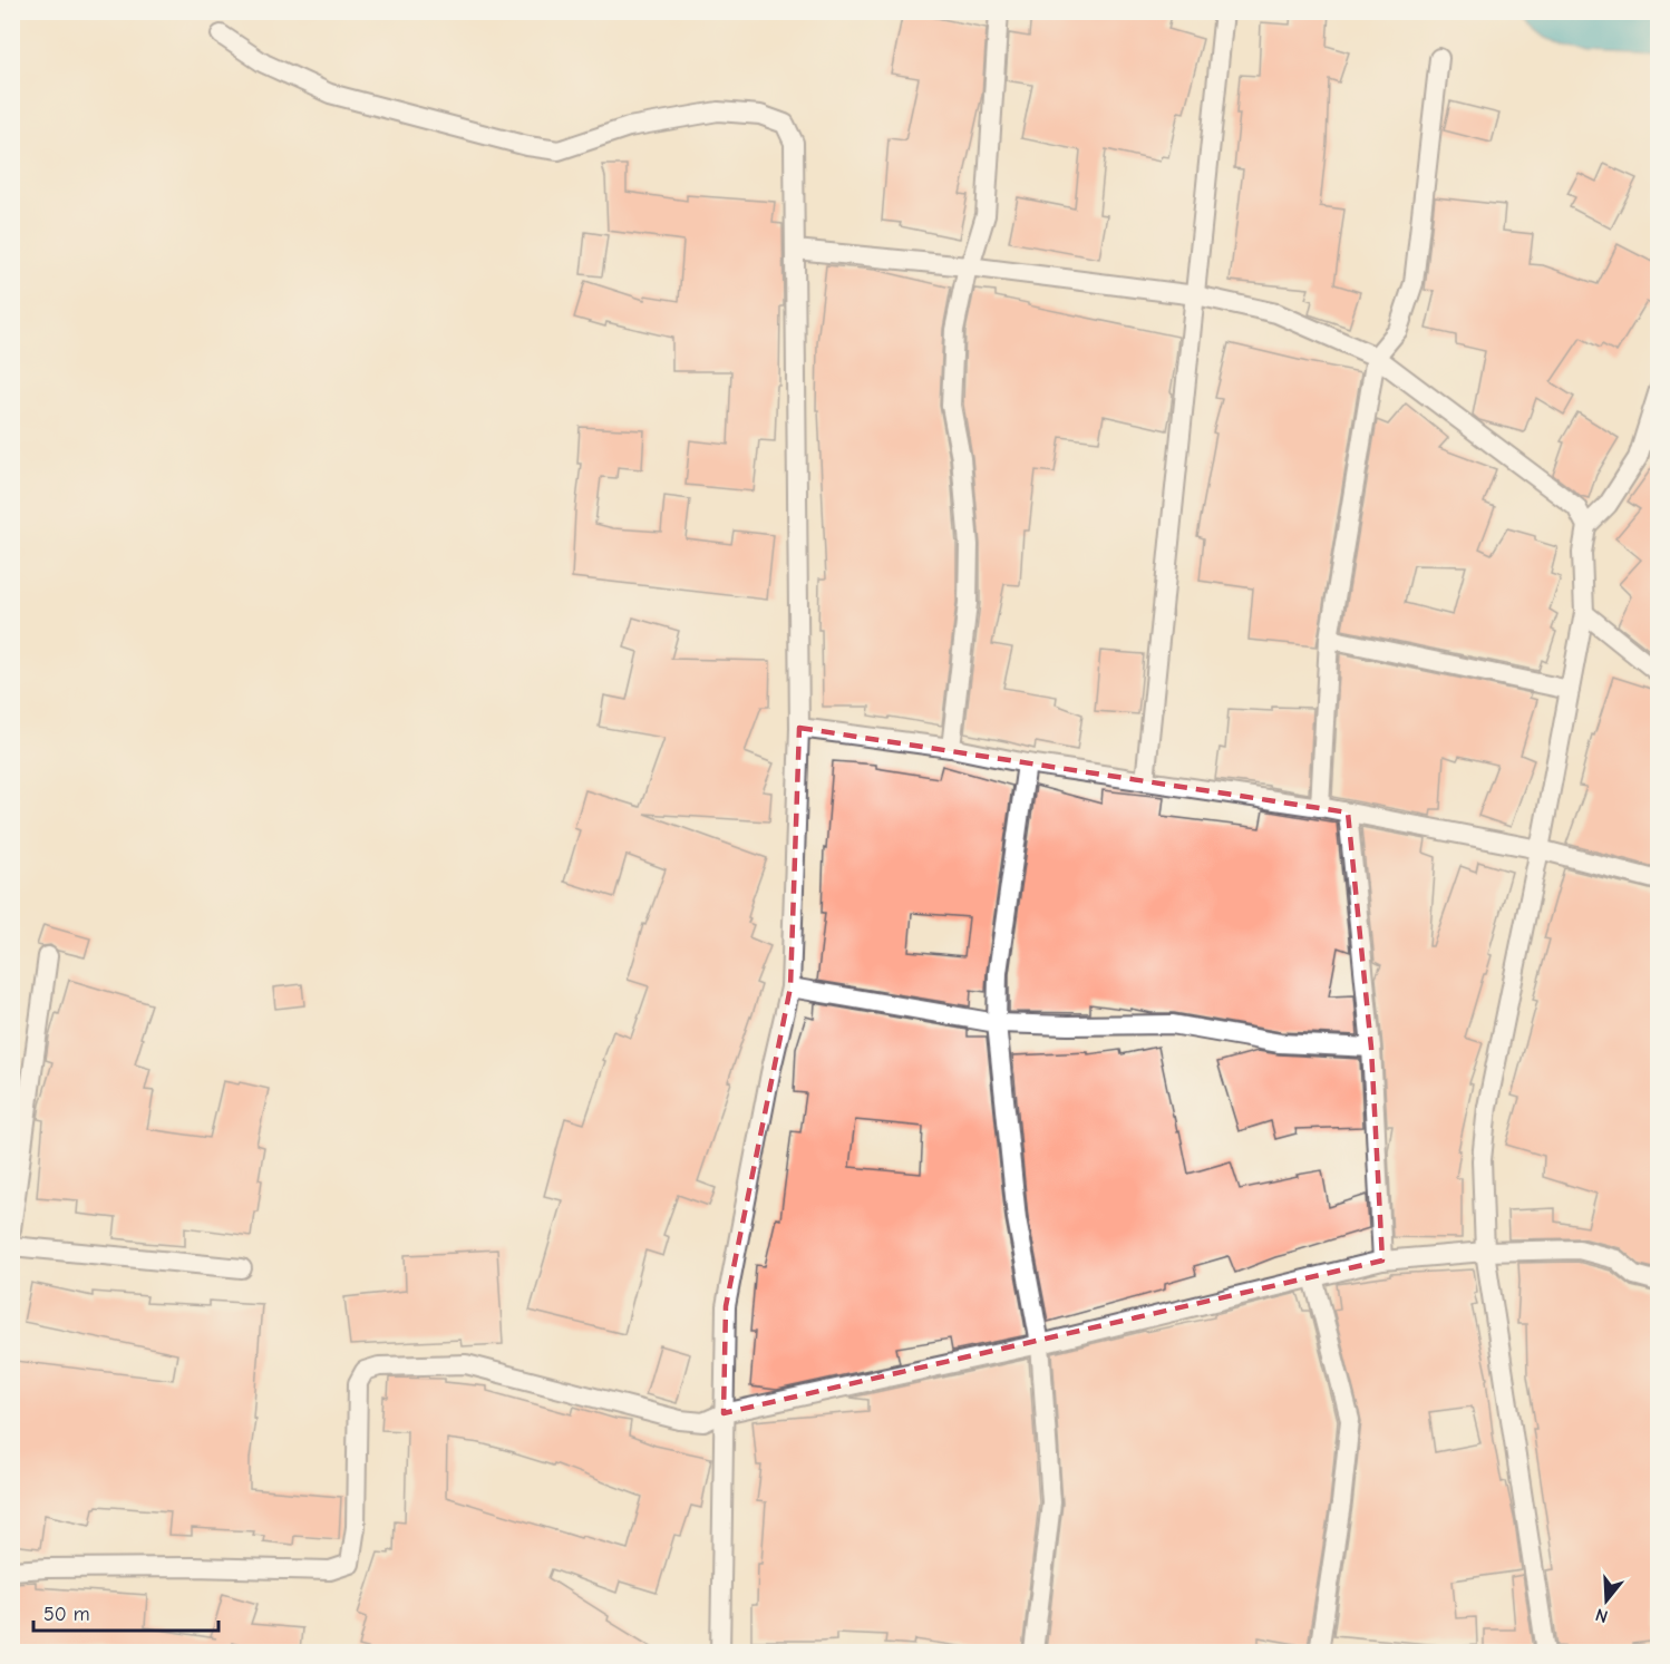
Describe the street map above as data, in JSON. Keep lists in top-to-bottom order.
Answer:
{
  "scale_bar": "50 m",
  "north": "bottom"
}
